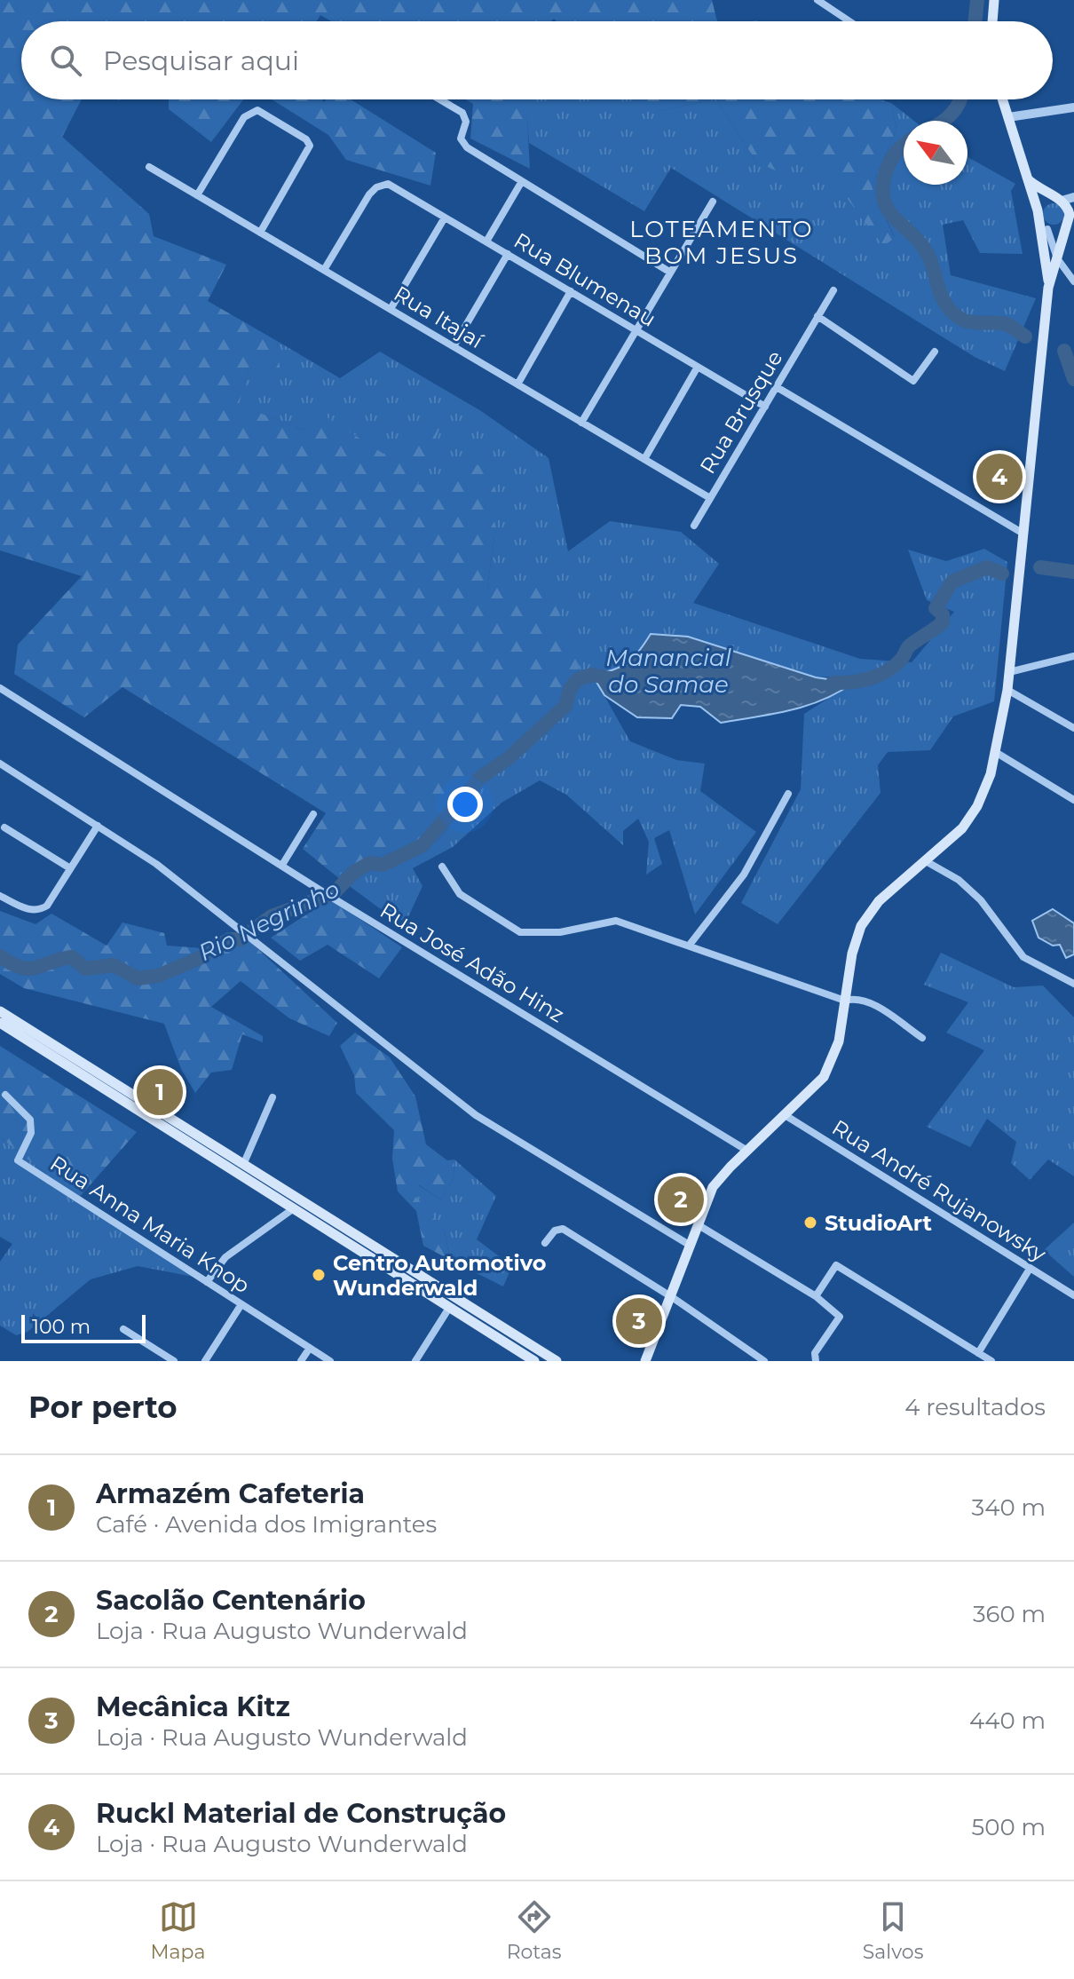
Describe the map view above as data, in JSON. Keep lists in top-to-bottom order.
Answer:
{
  "streets": {
    "street": [
      "Rua Blumenau",
      "Rua Itajaí",
      "Rua Brusque",
      "Rua José Adão Hinz",
      "Rua André Rujanowsky",
      "Rua Anna Maria Knop"
    ]
  },
  "crossings": [
    ["Rua Blumenau", "Rua Itajaí"],
    ["Rua Blumenau", "Rua Brusque"],
    ["Rua Itajaí", "Rua Brusque"]
  ],
  "districts": ["LOTEAMENTO BOM JESUS"],
  "water": ["Manancial do Samae", "Rio Negrinho"],
  "places": ["StudioArt", "Centro Automotivo Wunderwald"],
  "scale_bar": "100 m",
  "north": "top left",
  "page": {
    "search": "Pesquisar aqui",
    "pins": [
      "4",
      "1",
      "2",
      "3"
    ],
    "scale": "100 m",
    "heading": ["Por perto", "4 resultados"],
    "list": [
      {
        "mark": "1",
        "name": "Armazém Cafeteria",
        "note": "Café · Avenida dos Imigrantes",
        "value": "340 m"
      },
      {
        "mark": "2",
        "name": "Sacolão Centenário",
        "note": "Loja · Rua Augusto Wunderwald",
        "value": "360 m"
      },
      {
        "mark": "3",
        "name": "Mecânica Kitz",
        "note": "Loja · Rua Augusto Wunderwald",
        "value": "440 m"
      },
      {
        "mark": "4",
        "name": "Ruckl Material de Construção",
        "note": "Loja · Rua Augusto Wunderwald",
        "value": "500 m"
      }
    ],
    "nav": ["Mapa", "Rotas", "Salvos"]
  }
}
